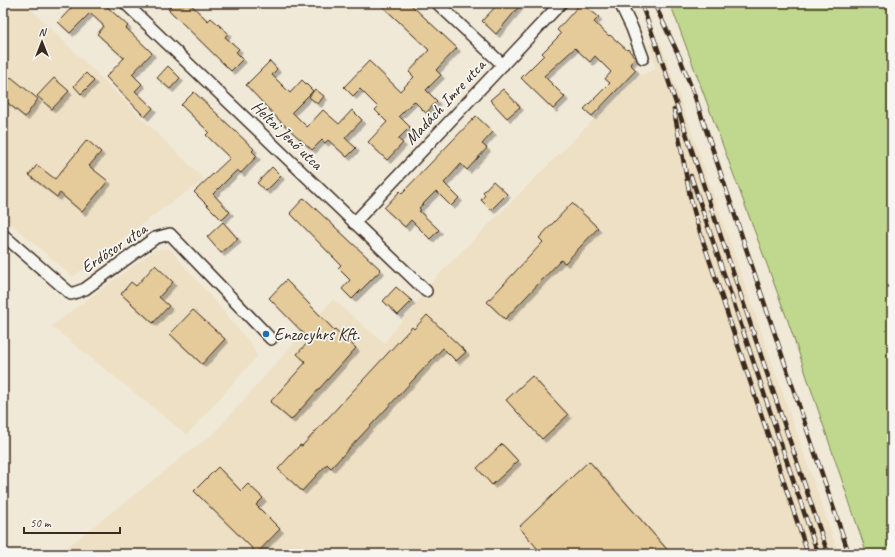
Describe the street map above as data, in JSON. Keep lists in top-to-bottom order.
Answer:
{
  "streets": {
    "street": ["Madách Imre utca", "Heltai Jenő utca", "Erdősor utca"]
  },
  "crossings": [
    ["Madách Imre utca", "Heltai Jenő utca"]
  ],
  "places": ["Enzocyhrs Kft."],
  "scale_bar": "50 m",
  "north": "top"
}
